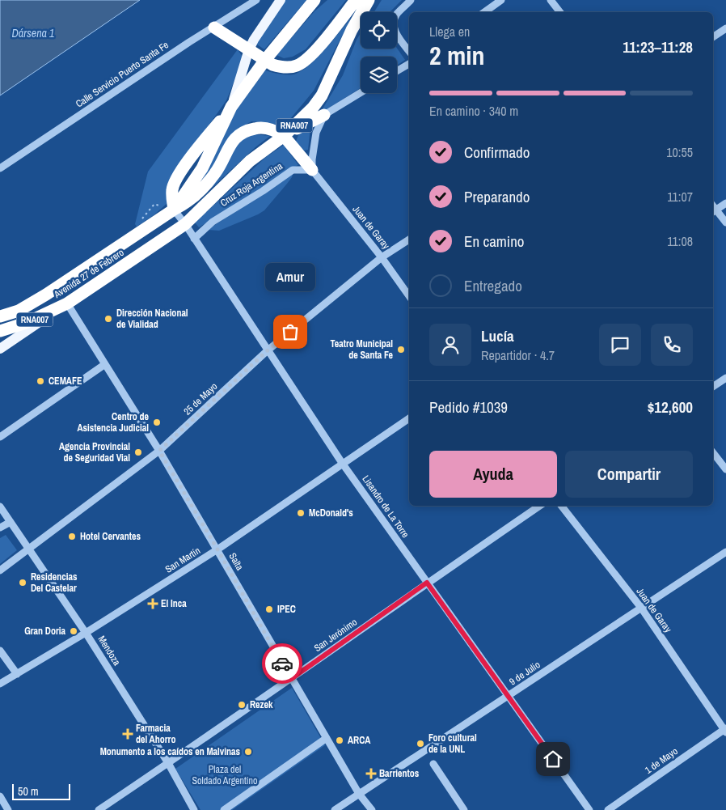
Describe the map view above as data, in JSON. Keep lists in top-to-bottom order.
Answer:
{
  "streets": {
    "highway": ["RNA007", "Avenida 27 de Febrero"],
    "street": [
      "Calle Servicio Puerto Santa Fe",
      "Cruz Roja Argentina",
      "Juan de Garay",
      "25 de Mayo",
      "Lisandro de La Torre",
      "San Martín",
      "Salta",
      "San Jerónimo",
      "Mendoza",
      "9 de Julio",
      "1 de Mayo"
    ]
  },
  "crossings": [
    ["RNA007", "Avenida 27 de Febrero"],
    ["RNA007", "Lisandro de La Torre"],
    ["Cruz Roja Argentina", "Juan de Garay"],
    ["Cruz Roja Argentina", "Lisandro de La Torre"],
    ["Juan de Garay", "25 de Mayo"],
    ["Juan de Garay", "9 de Julio"],
    ["Juan de Garay", "1 de Mayo"],
    ["Avenida 27 de Febrero", "Lisandro de La Torre"],
    ["Avenida 27 de Febrero", "Salta"],
    ["25 de Mayo", "Lisandro de La Torre"],
    ["25 de Mayo", "Salta"],
    ["25 de Mayo", "Mendoza"],
    ["Lisandro de La Torre", "San Martín"],
    ["Lisandro de La Torre", "San Jerónimo"],
    ["Lisandro de La Torre", "9 de Julio"],
    ["San Martín", "Salta"],
    ["San Martín", "Mendoza"],
    ["Salta", "San Jerónimo"],
    ["Salta", "9 de Julio"],
    ["San Jerónimo", "Mendoza"]
  ],
  "water": ["Dársena 1"],
  "parks": ["Plaza del Soldado Argentino"],
  "places": {
    "other": [
      "Dirección Nacional de Vialidad",
      "Amur",
      "Teatro Municipal de Santa Fe",
      "CEMAFE",
      "Centro de Asistencia Judicial",
      "Agencia Provincial de Seguridad Vial",
      "McDonald's",
      "Hotel Cervantes",
      "Residencias Del Castelar",
      "IPEC",
      "Gran Doria",
      "Rezek",
      "ARCA",
      "Foro cultural de la UNL",
      "Monumento a los caídos en Malvinas"
    ],
    "health": ["El Inca", "Farmacia del Ahorro", "Barrientos"]
  },
  "scale_bar": "50 m",
  "page": {
    "heading": ["2 min", "Llega en", "11:23–11:28"],
    "panel": [
      "Lucía",
      "Repartidor · 4.7",
      "Pedido #1039",
      "$12,600"
    ],
    "bar": "En camino · 340 m",
    "list": [
      ["Confirmado", "10:55"],
      ["Preparando", "11:07"],
      ["En camino", "11:08"],
      "Entregado"
    ],
    "bubble": "Amur",
    "buttons": ["Ayuda", "Compartir"],
    "scale": "50 m"
  }
}
